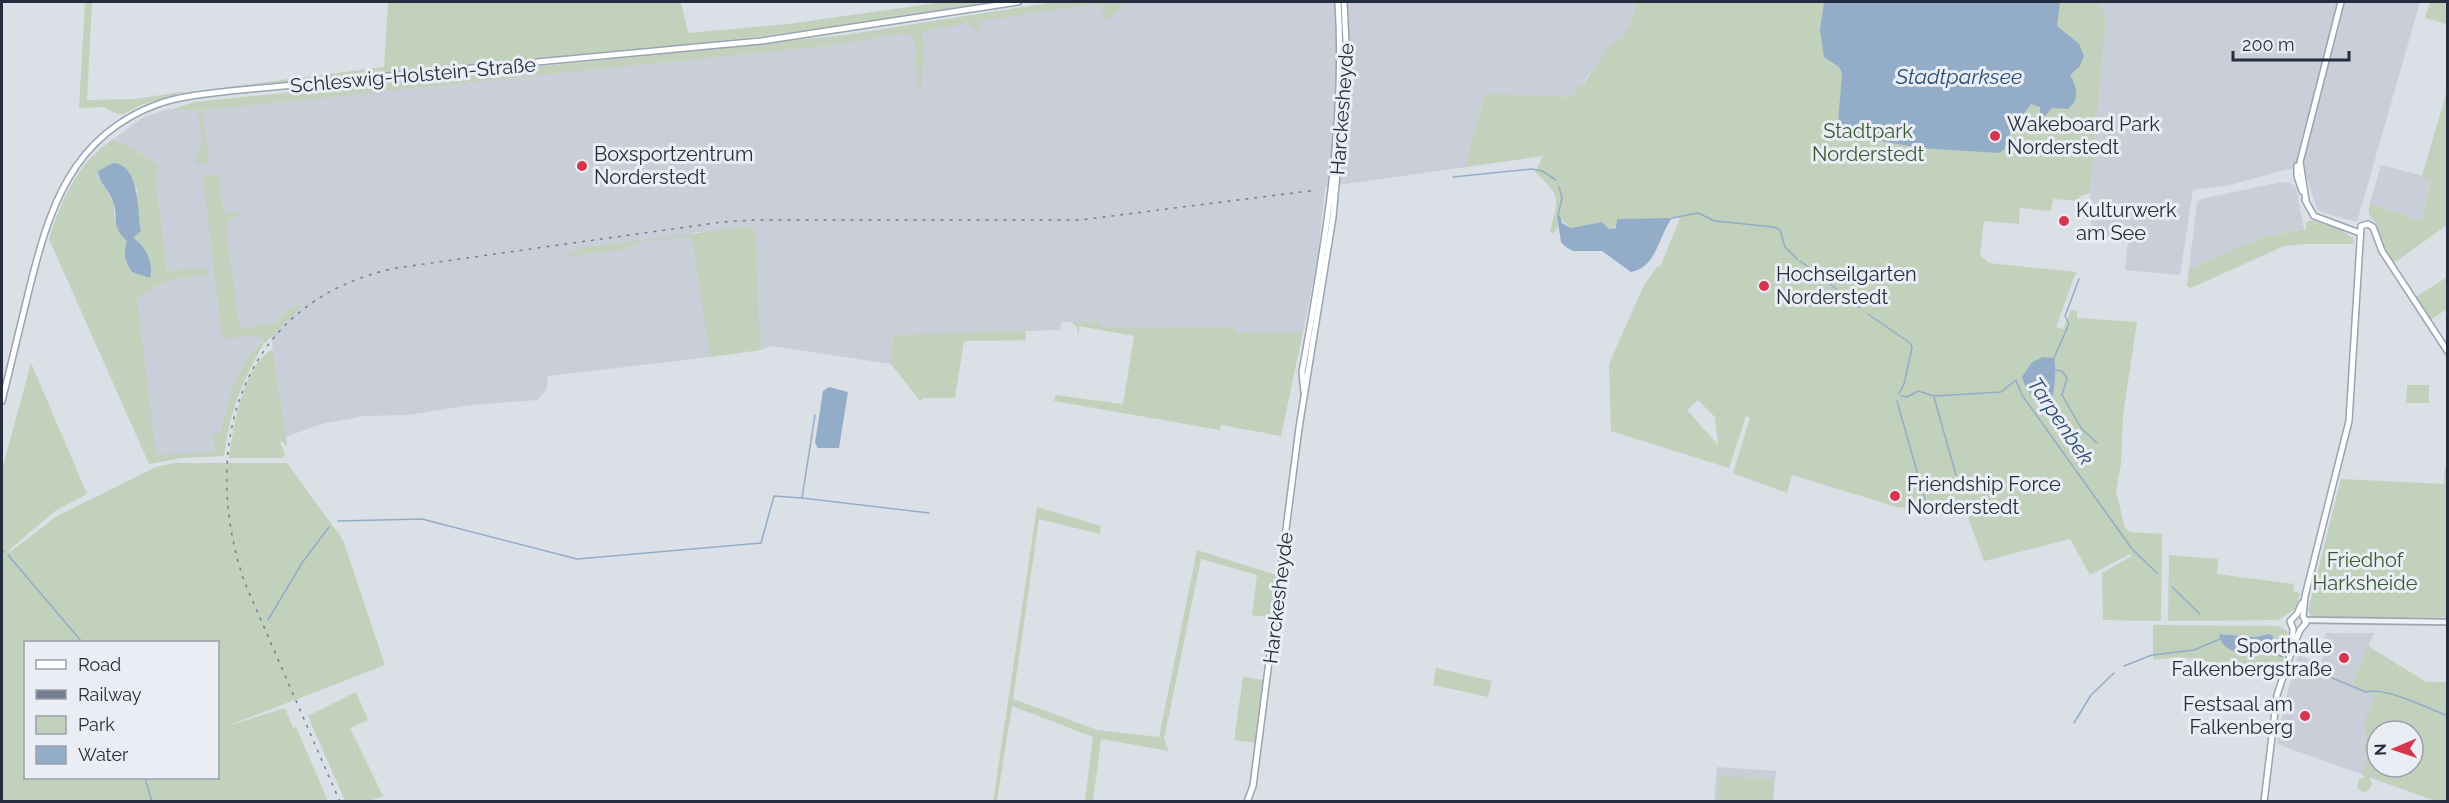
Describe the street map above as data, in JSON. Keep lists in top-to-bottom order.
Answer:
{
  "streets": {
    "main road": ["Schleswig-Holstein-Straße", "Harckesheyde"]
  },
  "water": ["Stadtparksee", "Tarpenbek"],
  "parks": ["Stadtpark Norderstedt", "Friedhof Harksheide"],
  "places": [
    "Wakeboard Park Norderstedt",
    "Boxsportzentrum Norderstedt",
    "Kulturwerk am See",
    "Hochseilgarten Norderstedt",
    "Friendship Force Norderstedt",
    "Sporthalle Falkenbergstraße",
    "Festsaal am Falkenberg"
  ],
  "legend": [
    "Road",
    "Railway",
    "Park",
    "Water"
  ],
  "scale_bar": "200 m",
  "north": "left"
}
